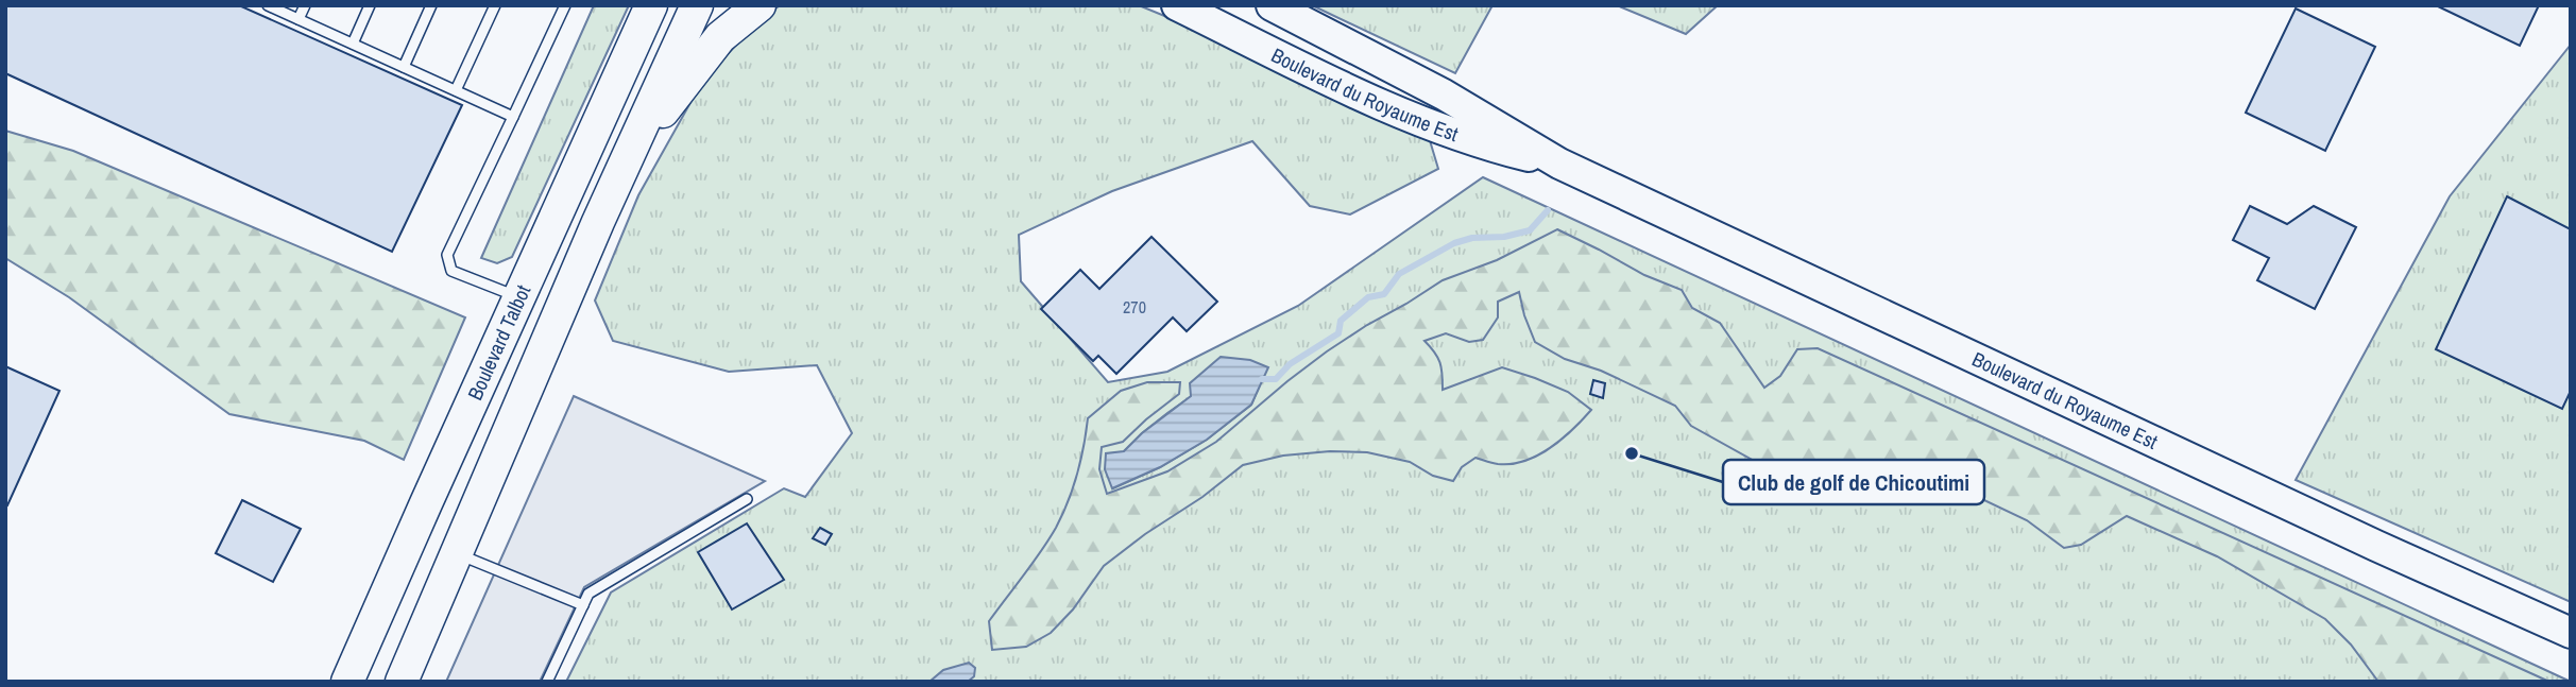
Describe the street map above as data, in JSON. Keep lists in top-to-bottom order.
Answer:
{
  "streets": {
    "highway": ["Boulevard Talbot"],
    "main road": ["Boulevard du Royaume Est"]
  },
  "places": ["Club de golf de Chicoutimi"],
  "house_numbers": ["270"]
}
